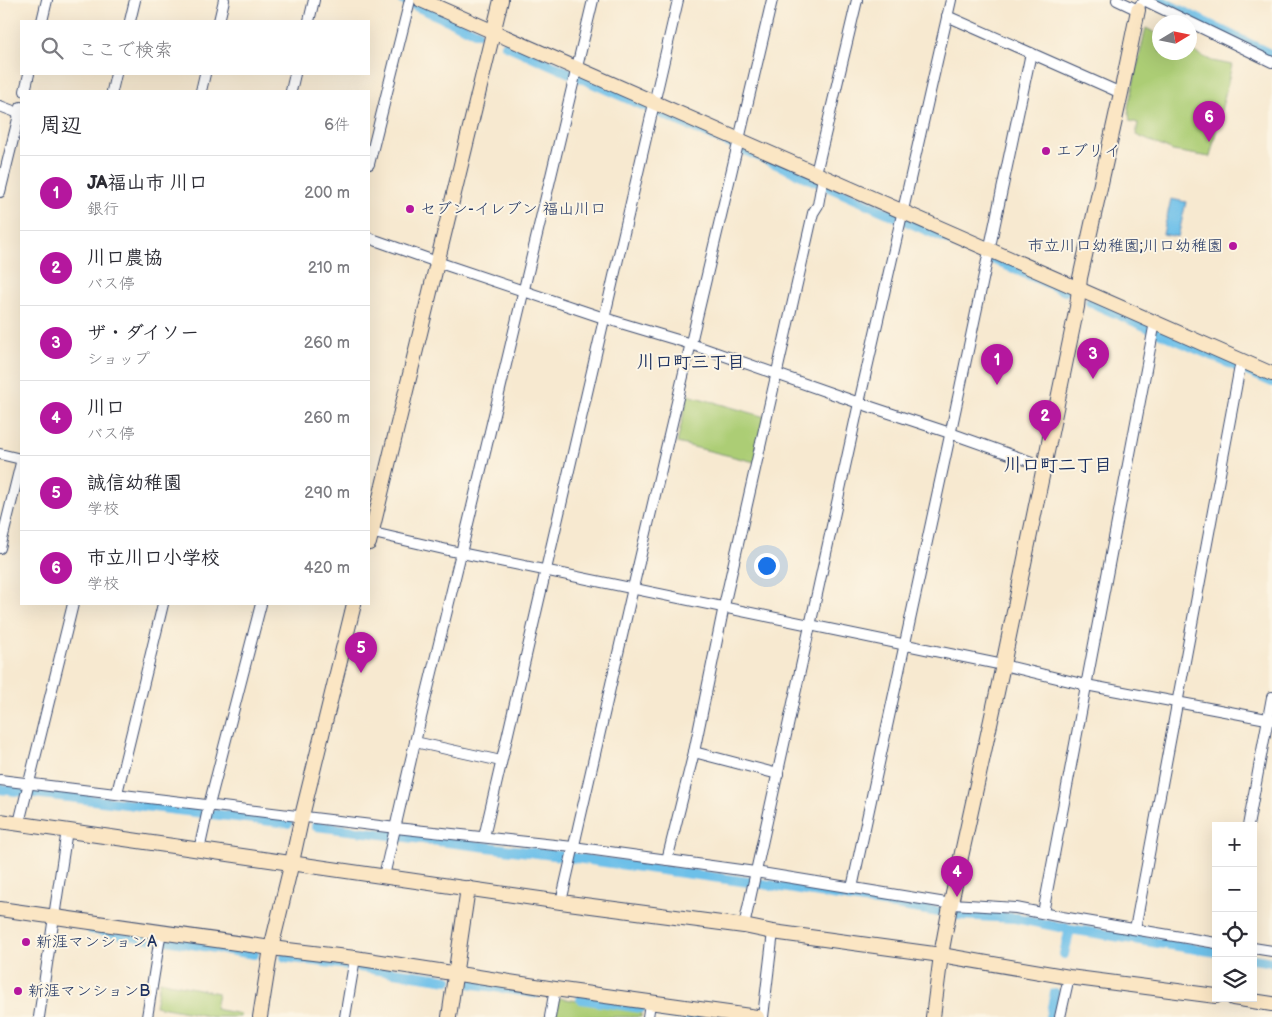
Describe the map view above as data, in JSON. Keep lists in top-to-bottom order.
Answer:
{
  "districts": ["川口町三丁目", "川口町二丁目"],
  "places": [
    "エブリイ",
    "セブン-イレブン 福山川口",
    "市立川口幼稚園;川口幼稚園",
    "新涯マンションA",
    "新涯マンションB"
  ],
  "north": "right",
  "page": {
    "search": "ここで検索",
    "heading": ["周辺", "6件"],
    "pins": [
      "6",
      "3",
      "1",
      "2",
      "5",
      "4"
    ],
    "list": [
      {
        "mark": "1",
        "name": "JA福山市 川口",
        "note": "銀行",
        "value": "200 m"
      },
      {
        "mark": "2",
        "name": "川口農協",
        "note": "バス停",
        "value": "210 m"
      },
      {
        "mark": "3",
        "name": "ザ・ダイソー",
        "note": "ショップ",
        "value": "260 m"
      },
      {
        "mark": "4",
        "name": "川口",
        "note": "バス停",
        "value": "260 m"
      },
      {
        "mark": "5",
        "name": "誠信幼稚園",
        "note": "学校",
        "value": "290 m"
      },
      {
        "mark": "6",
        "name": "市立川口小学校",
        "note": "学校",
        "value": "420 m"
      }
    ],
    "map_buttons": ["+", "−"]
  }
}
